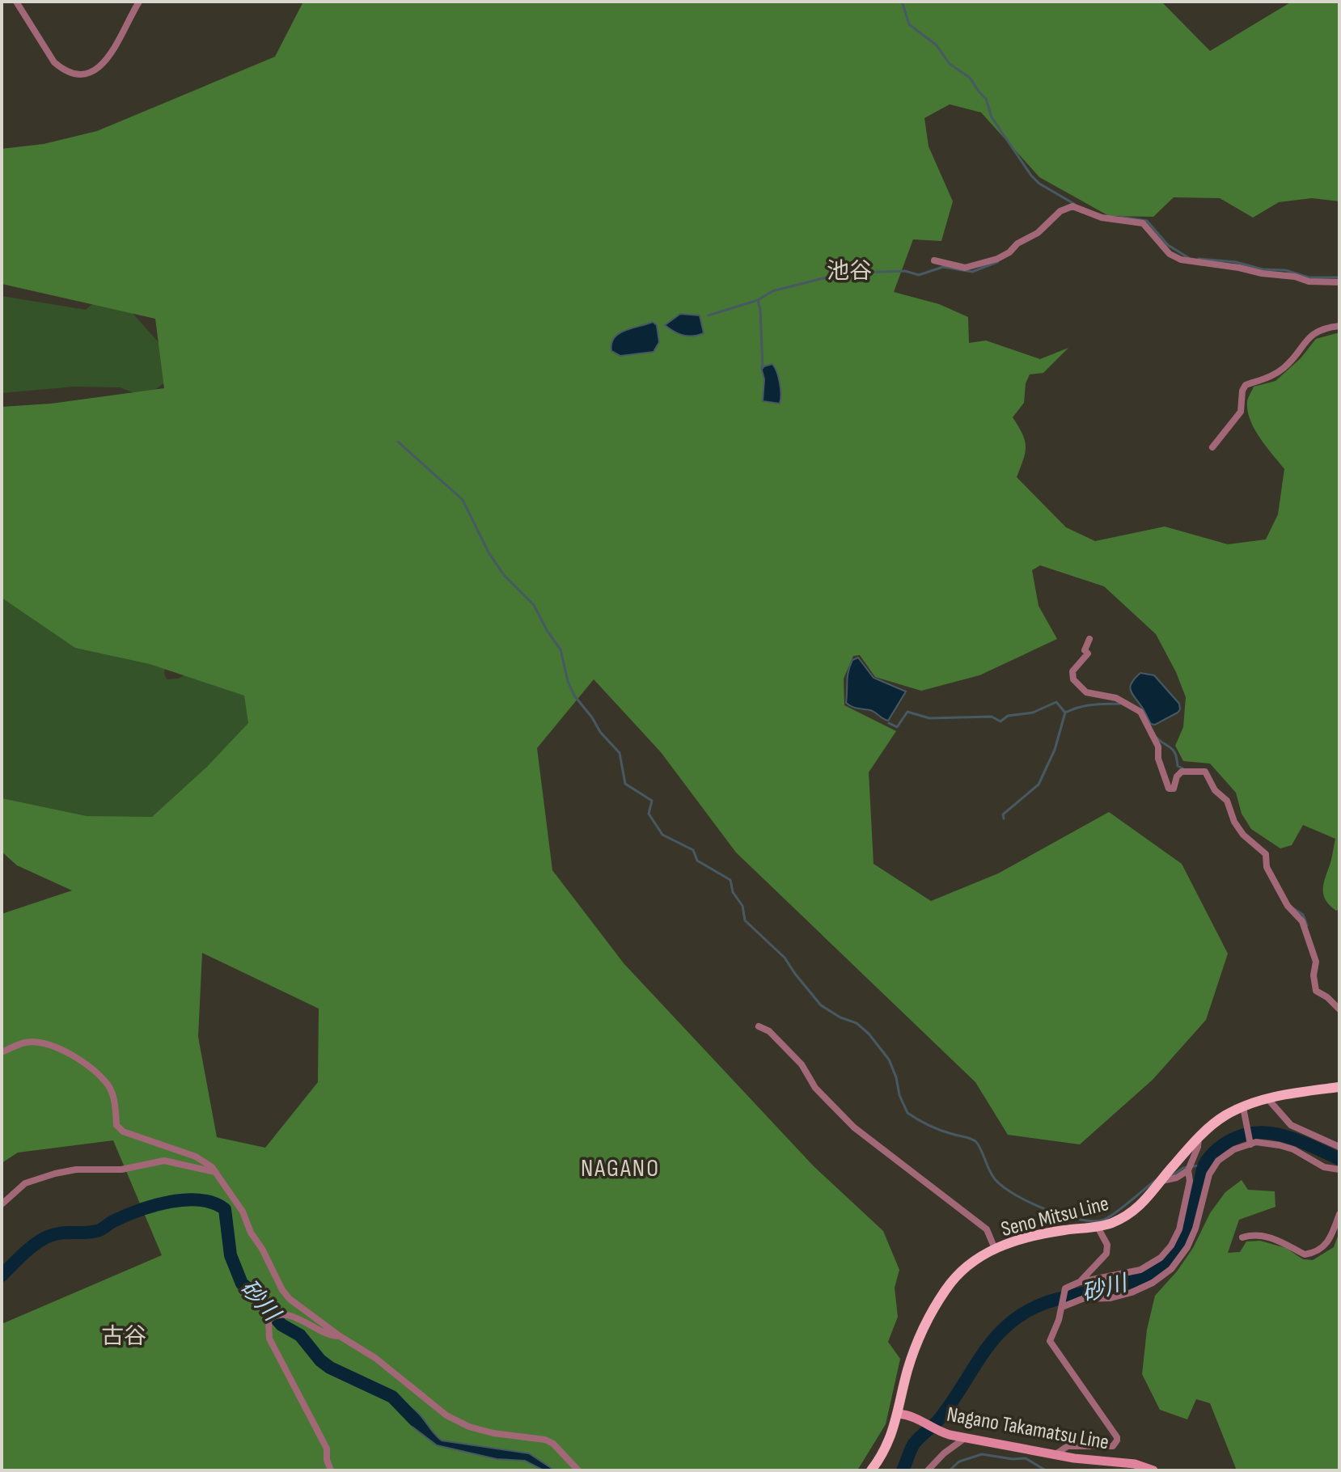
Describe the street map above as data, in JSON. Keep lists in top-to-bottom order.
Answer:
{
  "streets": {
    "main road": ["Seno Mitsu Line", "Nagano Takamatsu Line"]
  },
  "crossings": [
    ["Seno Mitsu Line", "Nagano Takamatsu Line"]
  ],
  "districts": ["池谷", "NAGANO", "古谷"],
  "water": ["砂川"]
}
